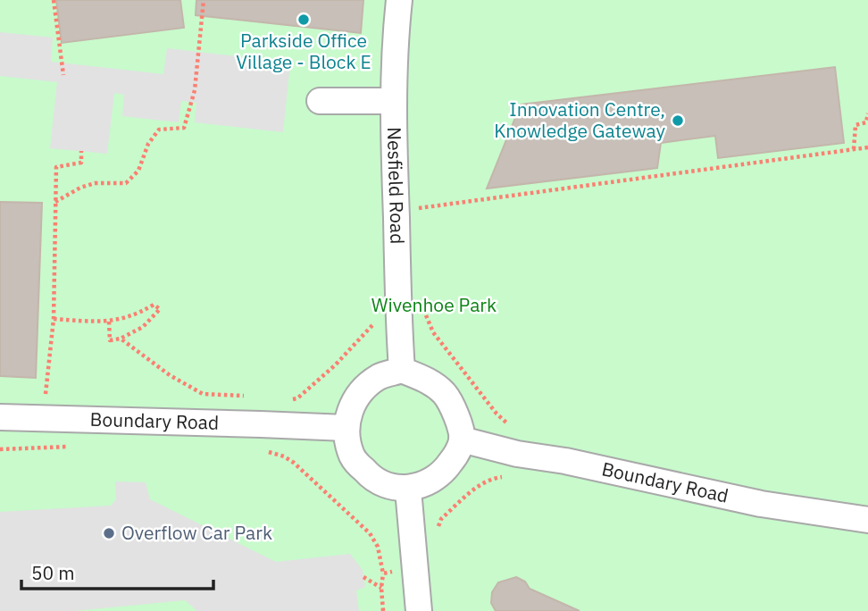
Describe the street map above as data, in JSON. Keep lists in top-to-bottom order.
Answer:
{
  "streets": {
    "street": ["Nesfield Road", "Boundary Road"]
  },
  "crossings": [
    ["Nesfield Road", "Boundary Road"]
  ],
  "parks": ["Wivenhoe Park"],
  "places": ["Parkside Office Village - Block E", "Innovation Centre, Knowledge Gateway", "Overflow Car Park"],
  "scale_bar": "50 m"
}
